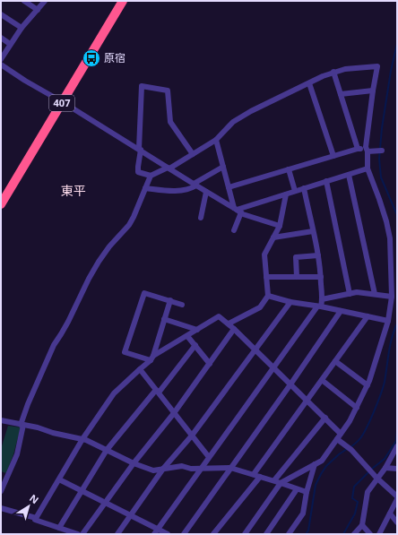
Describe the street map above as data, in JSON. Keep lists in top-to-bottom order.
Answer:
{
  "streets": {
    "highway": ["407"]
  },
  "districts": ["東平"],
  "places": {
    "bus stop": ["原宿"]
  },
  "north": "top right"
}
